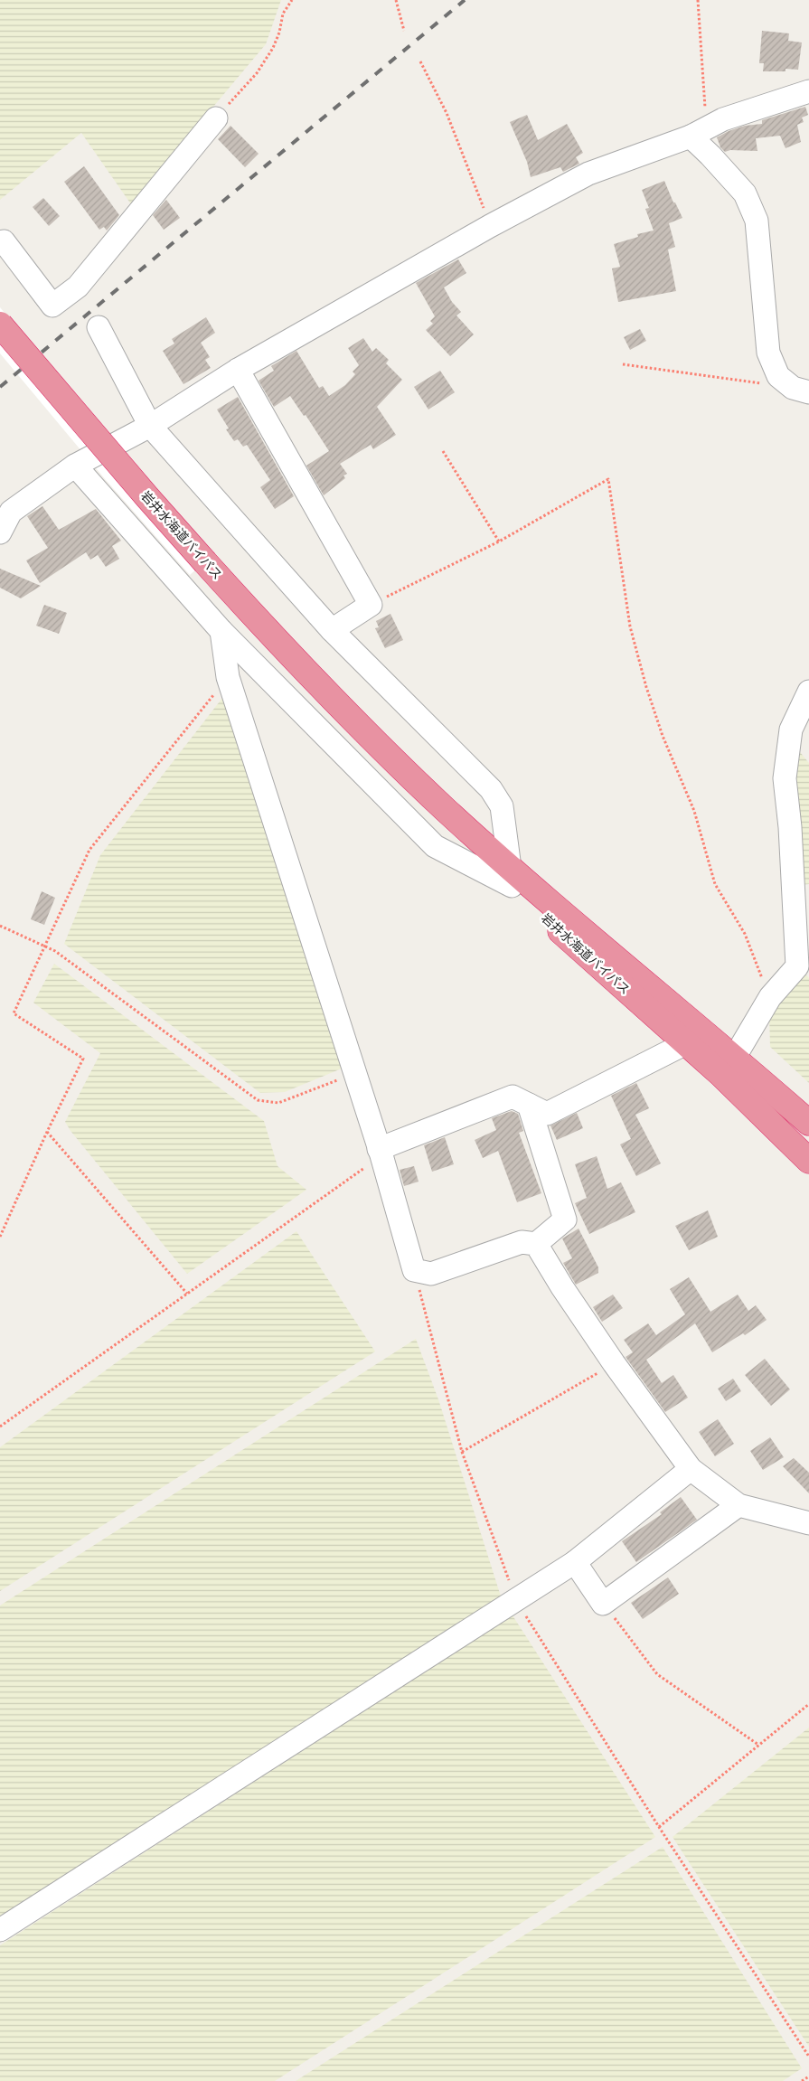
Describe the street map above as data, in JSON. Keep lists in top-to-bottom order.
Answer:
{
  "streets": {
    "highway": ["岩井水海道バイパス"]
  }
}
